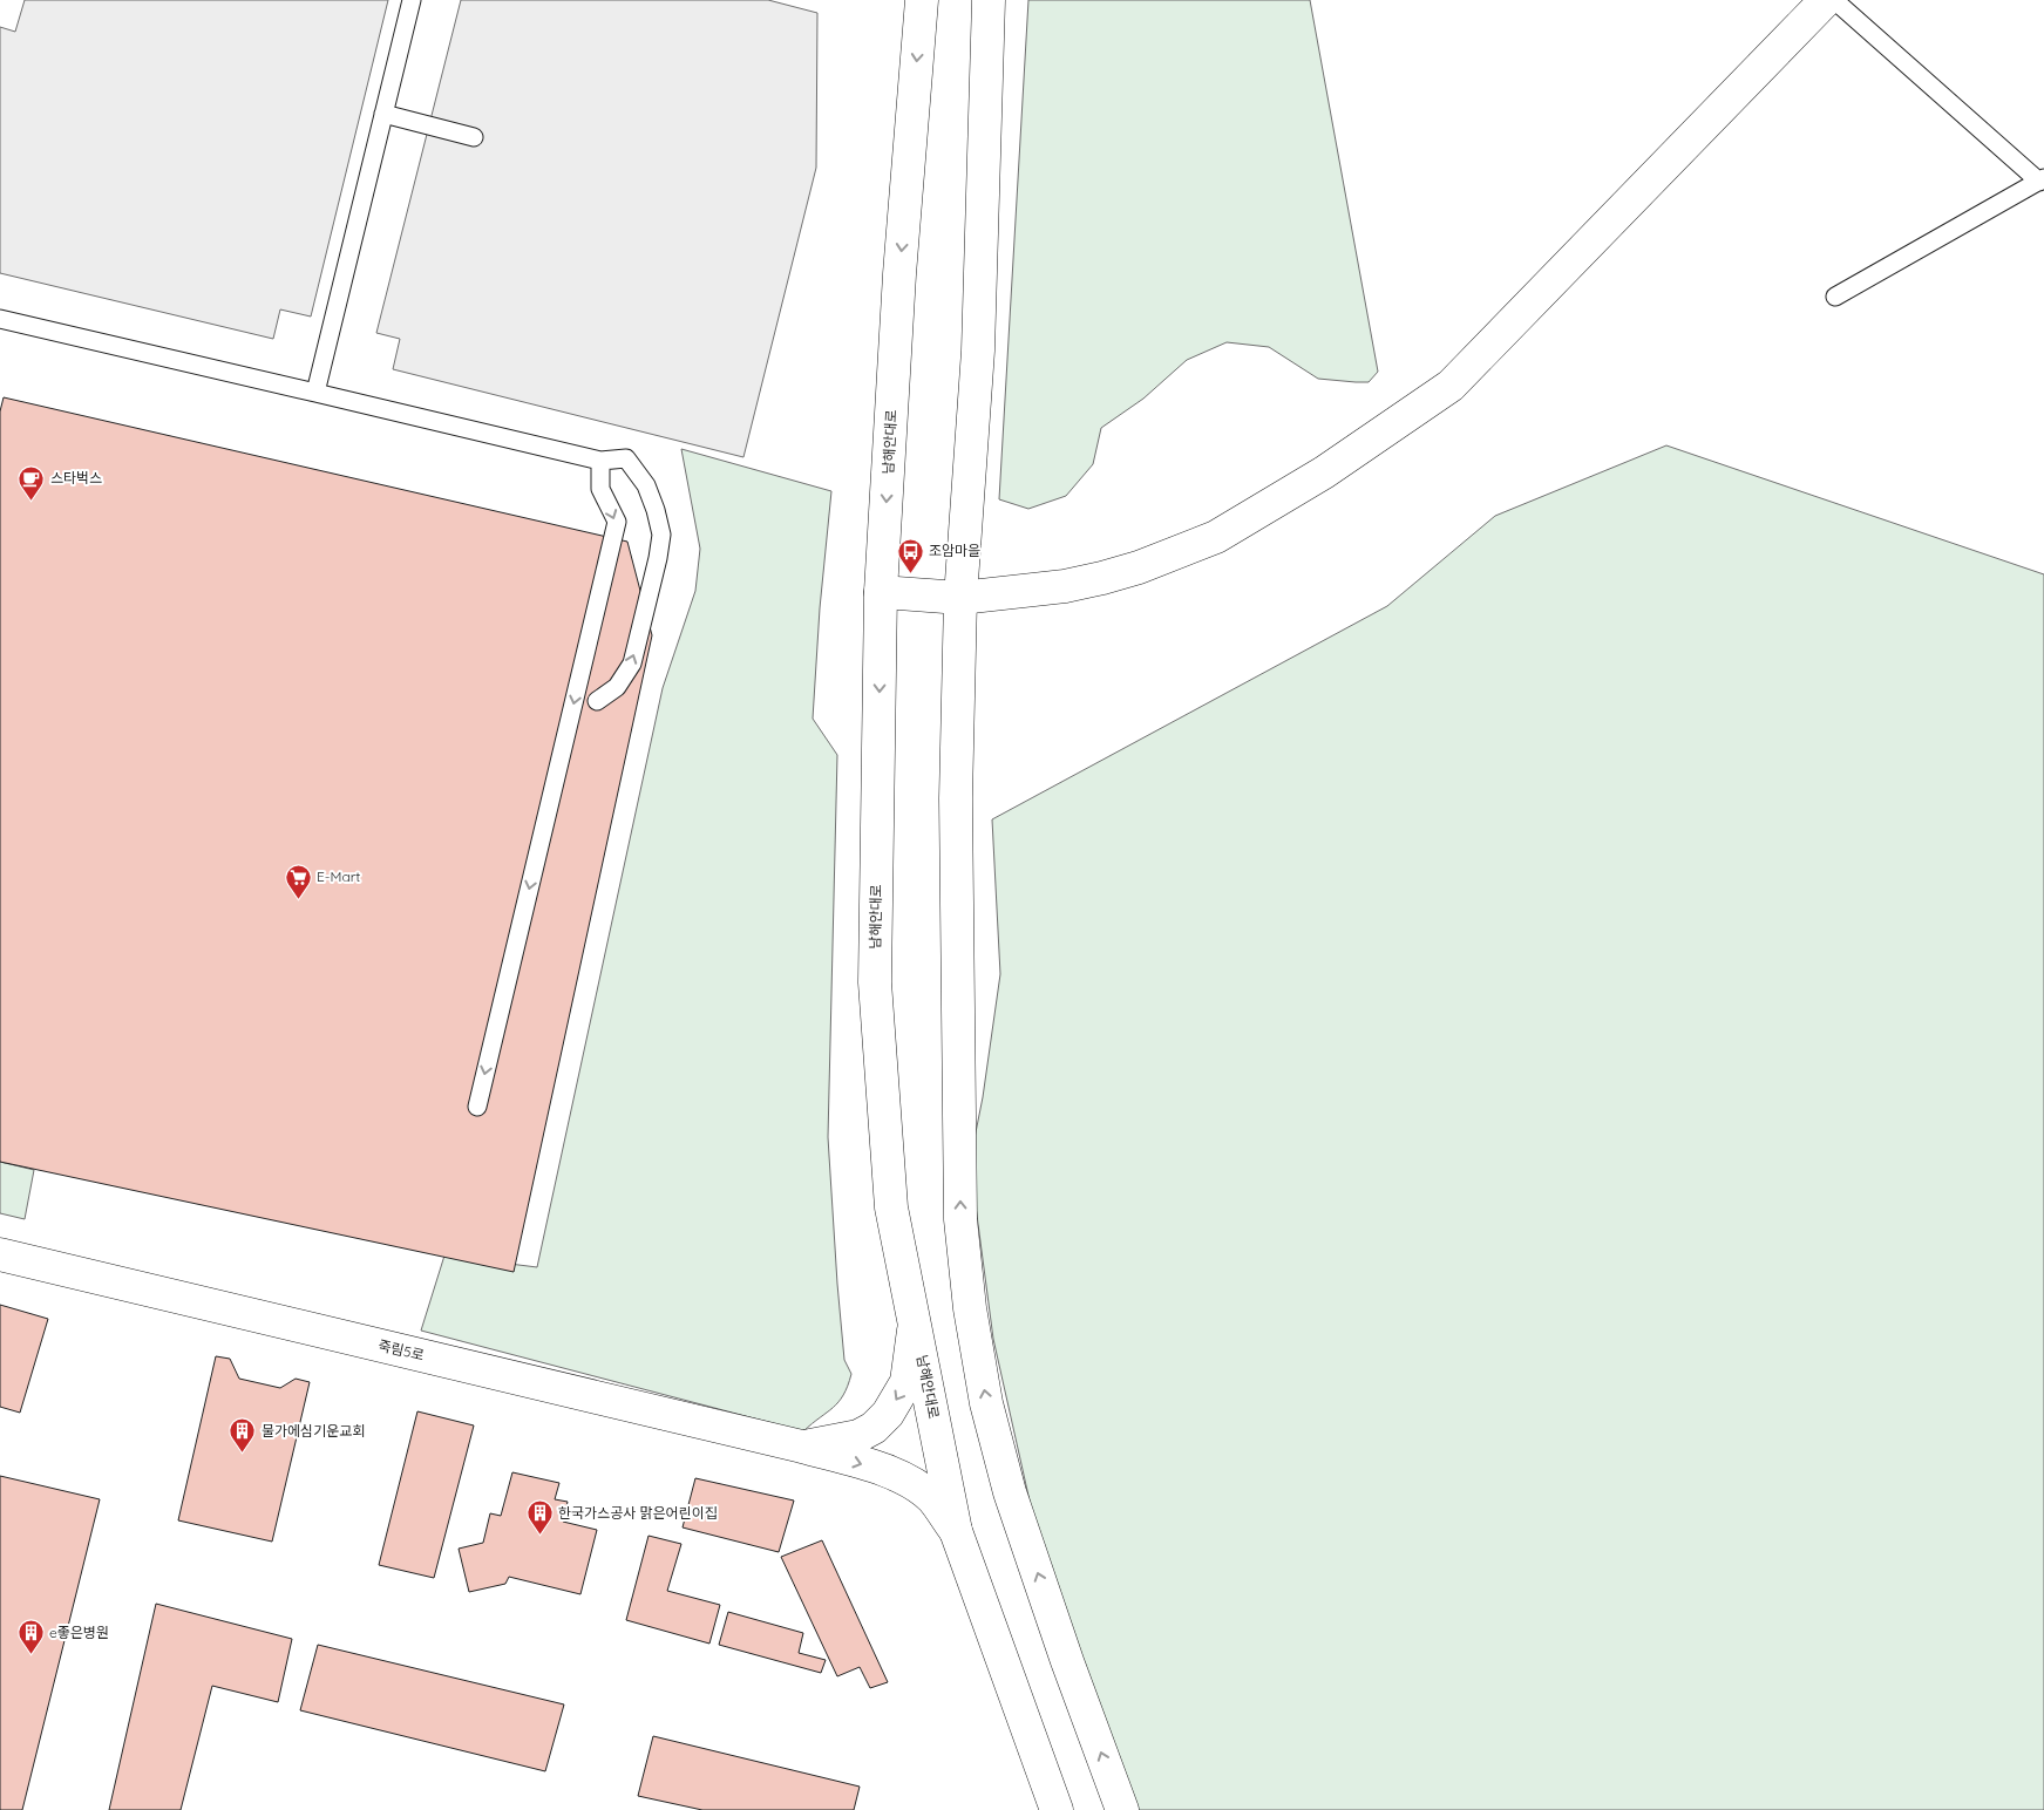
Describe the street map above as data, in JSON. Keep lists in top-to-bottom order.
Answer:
{
  "streets": {
    "main road": ["남해안대로", "죽림5로"]
  },
  "crossings": [
    ["남해안대로", "죽림5로"]
  ],
  "places": {
    "cafe": ["스타벅스"],
    "bus stop": ["조암마을"],
    "supermarket": ["E-Mart"],
    "building": ["물가에심기운교회", "한국가스공사 맑은어린이집", "e좋은병원"]
  }
}
